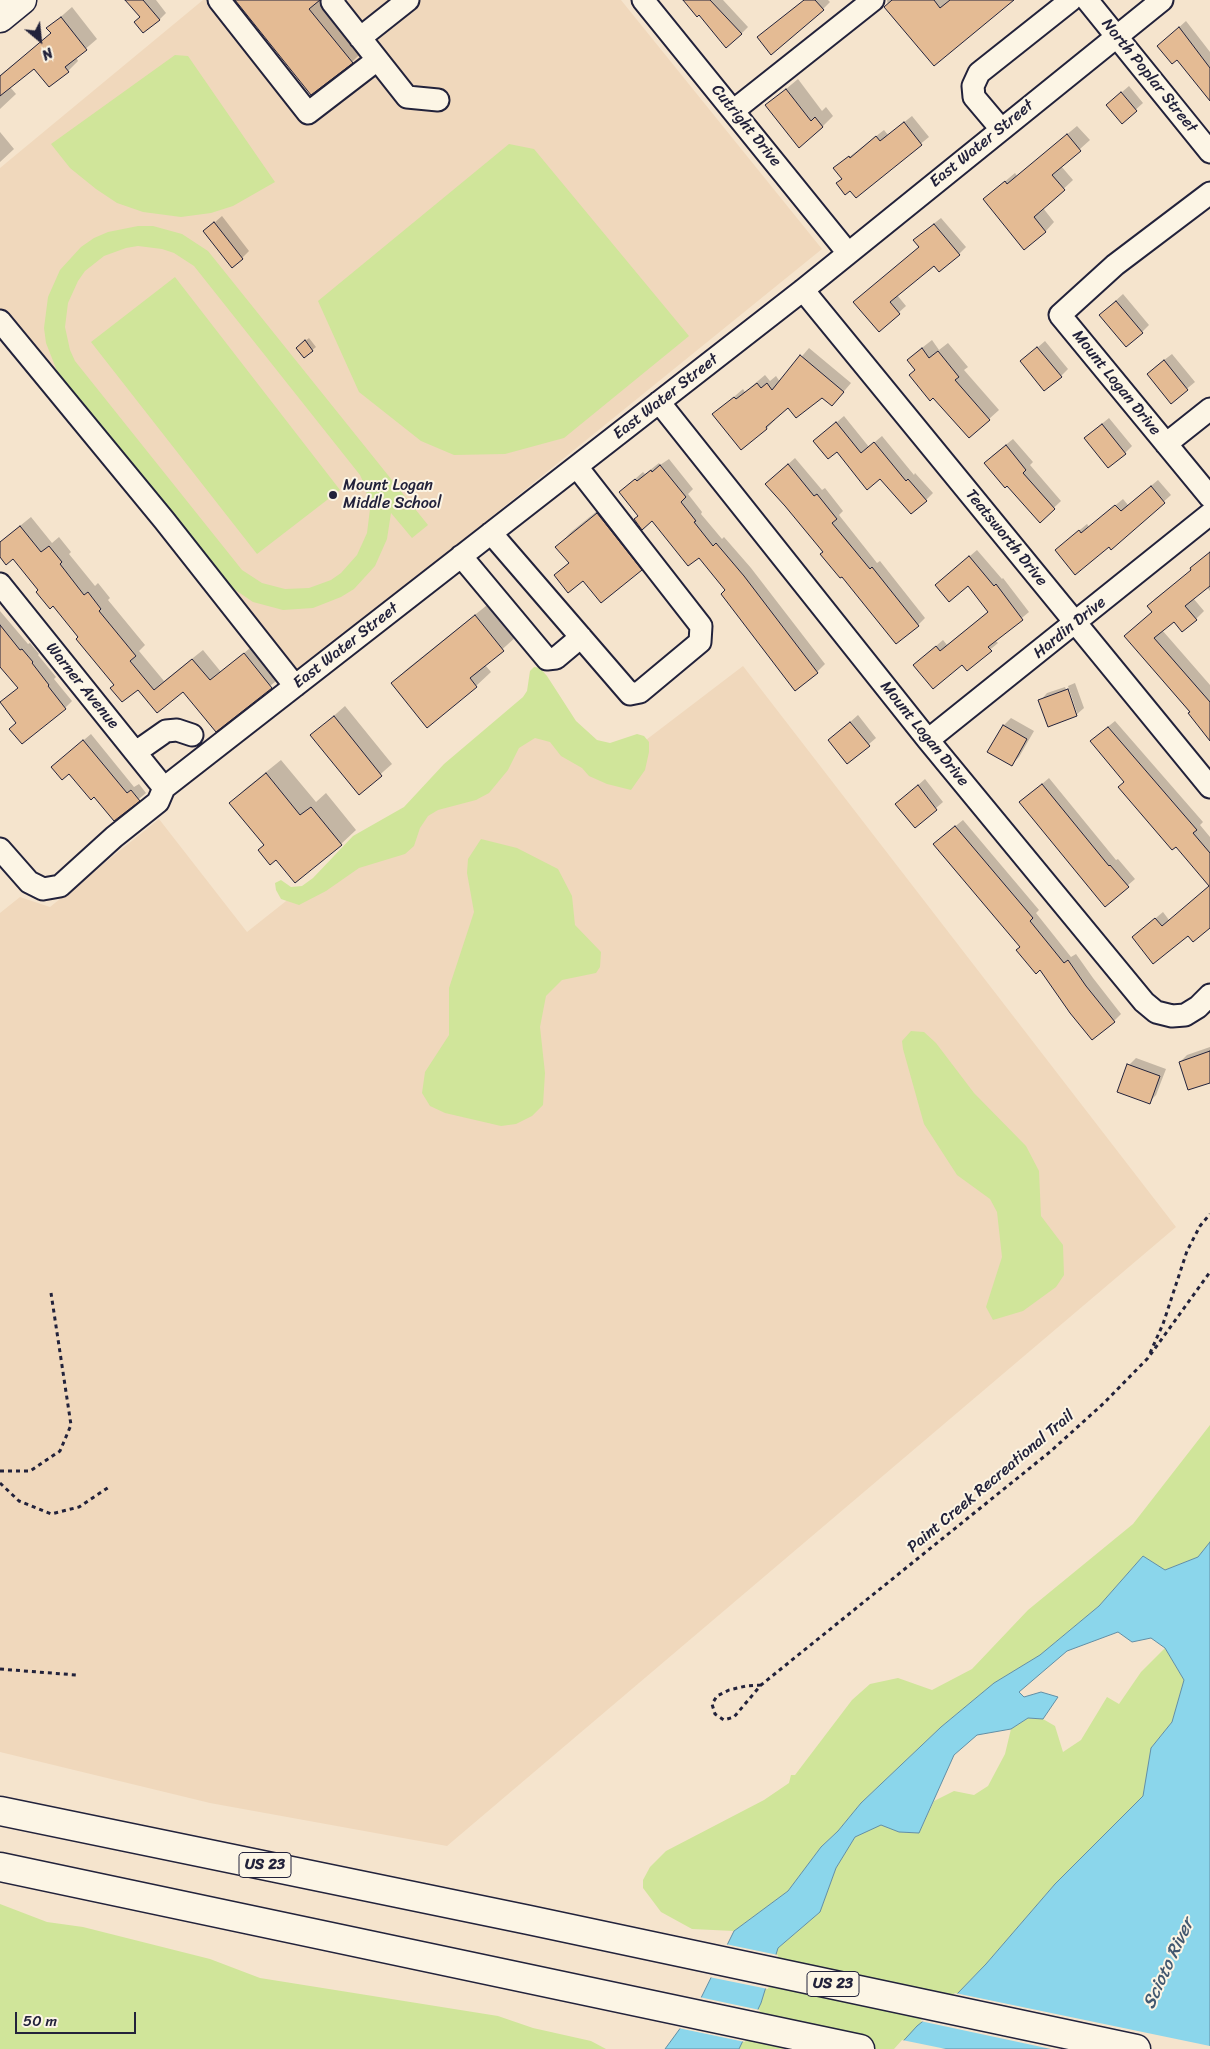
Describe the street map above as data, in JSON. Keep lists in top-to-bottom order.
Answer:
{
  "streets": {
    "main road": ["US 23"],
    "street": [
      "North Poplar Street",
      "Cutright Drive",
      "East Water Street",
      "Mount Logan Drive",
      "Teatsworth Drive",
      "Hardin Drive",
      "Warner Avenue"
    ],
    "path": ["Paint Creek Recreational Trail"]
  },
  "crossings": [
    ["North Poplar Street", "East Water Street"],
    ["Cutright Drive", "East Water Street"],
    ["East Water Street", "Mount Logan Drive"],
    ["East Water Street", "Teatsworth Drive"],
    ["East Water Street", "Warner Avenue"],
    ["Mount Logan Drive", "Hardin Drive"],
    ["Teatsworth Drive", "Hardin Drive"]
  ],
  "water": ["Scioto River"],
  "places": ["Mount Logan Middle School"],
  "scale_bar": "50 m",
  "north": "bottom right"
}
